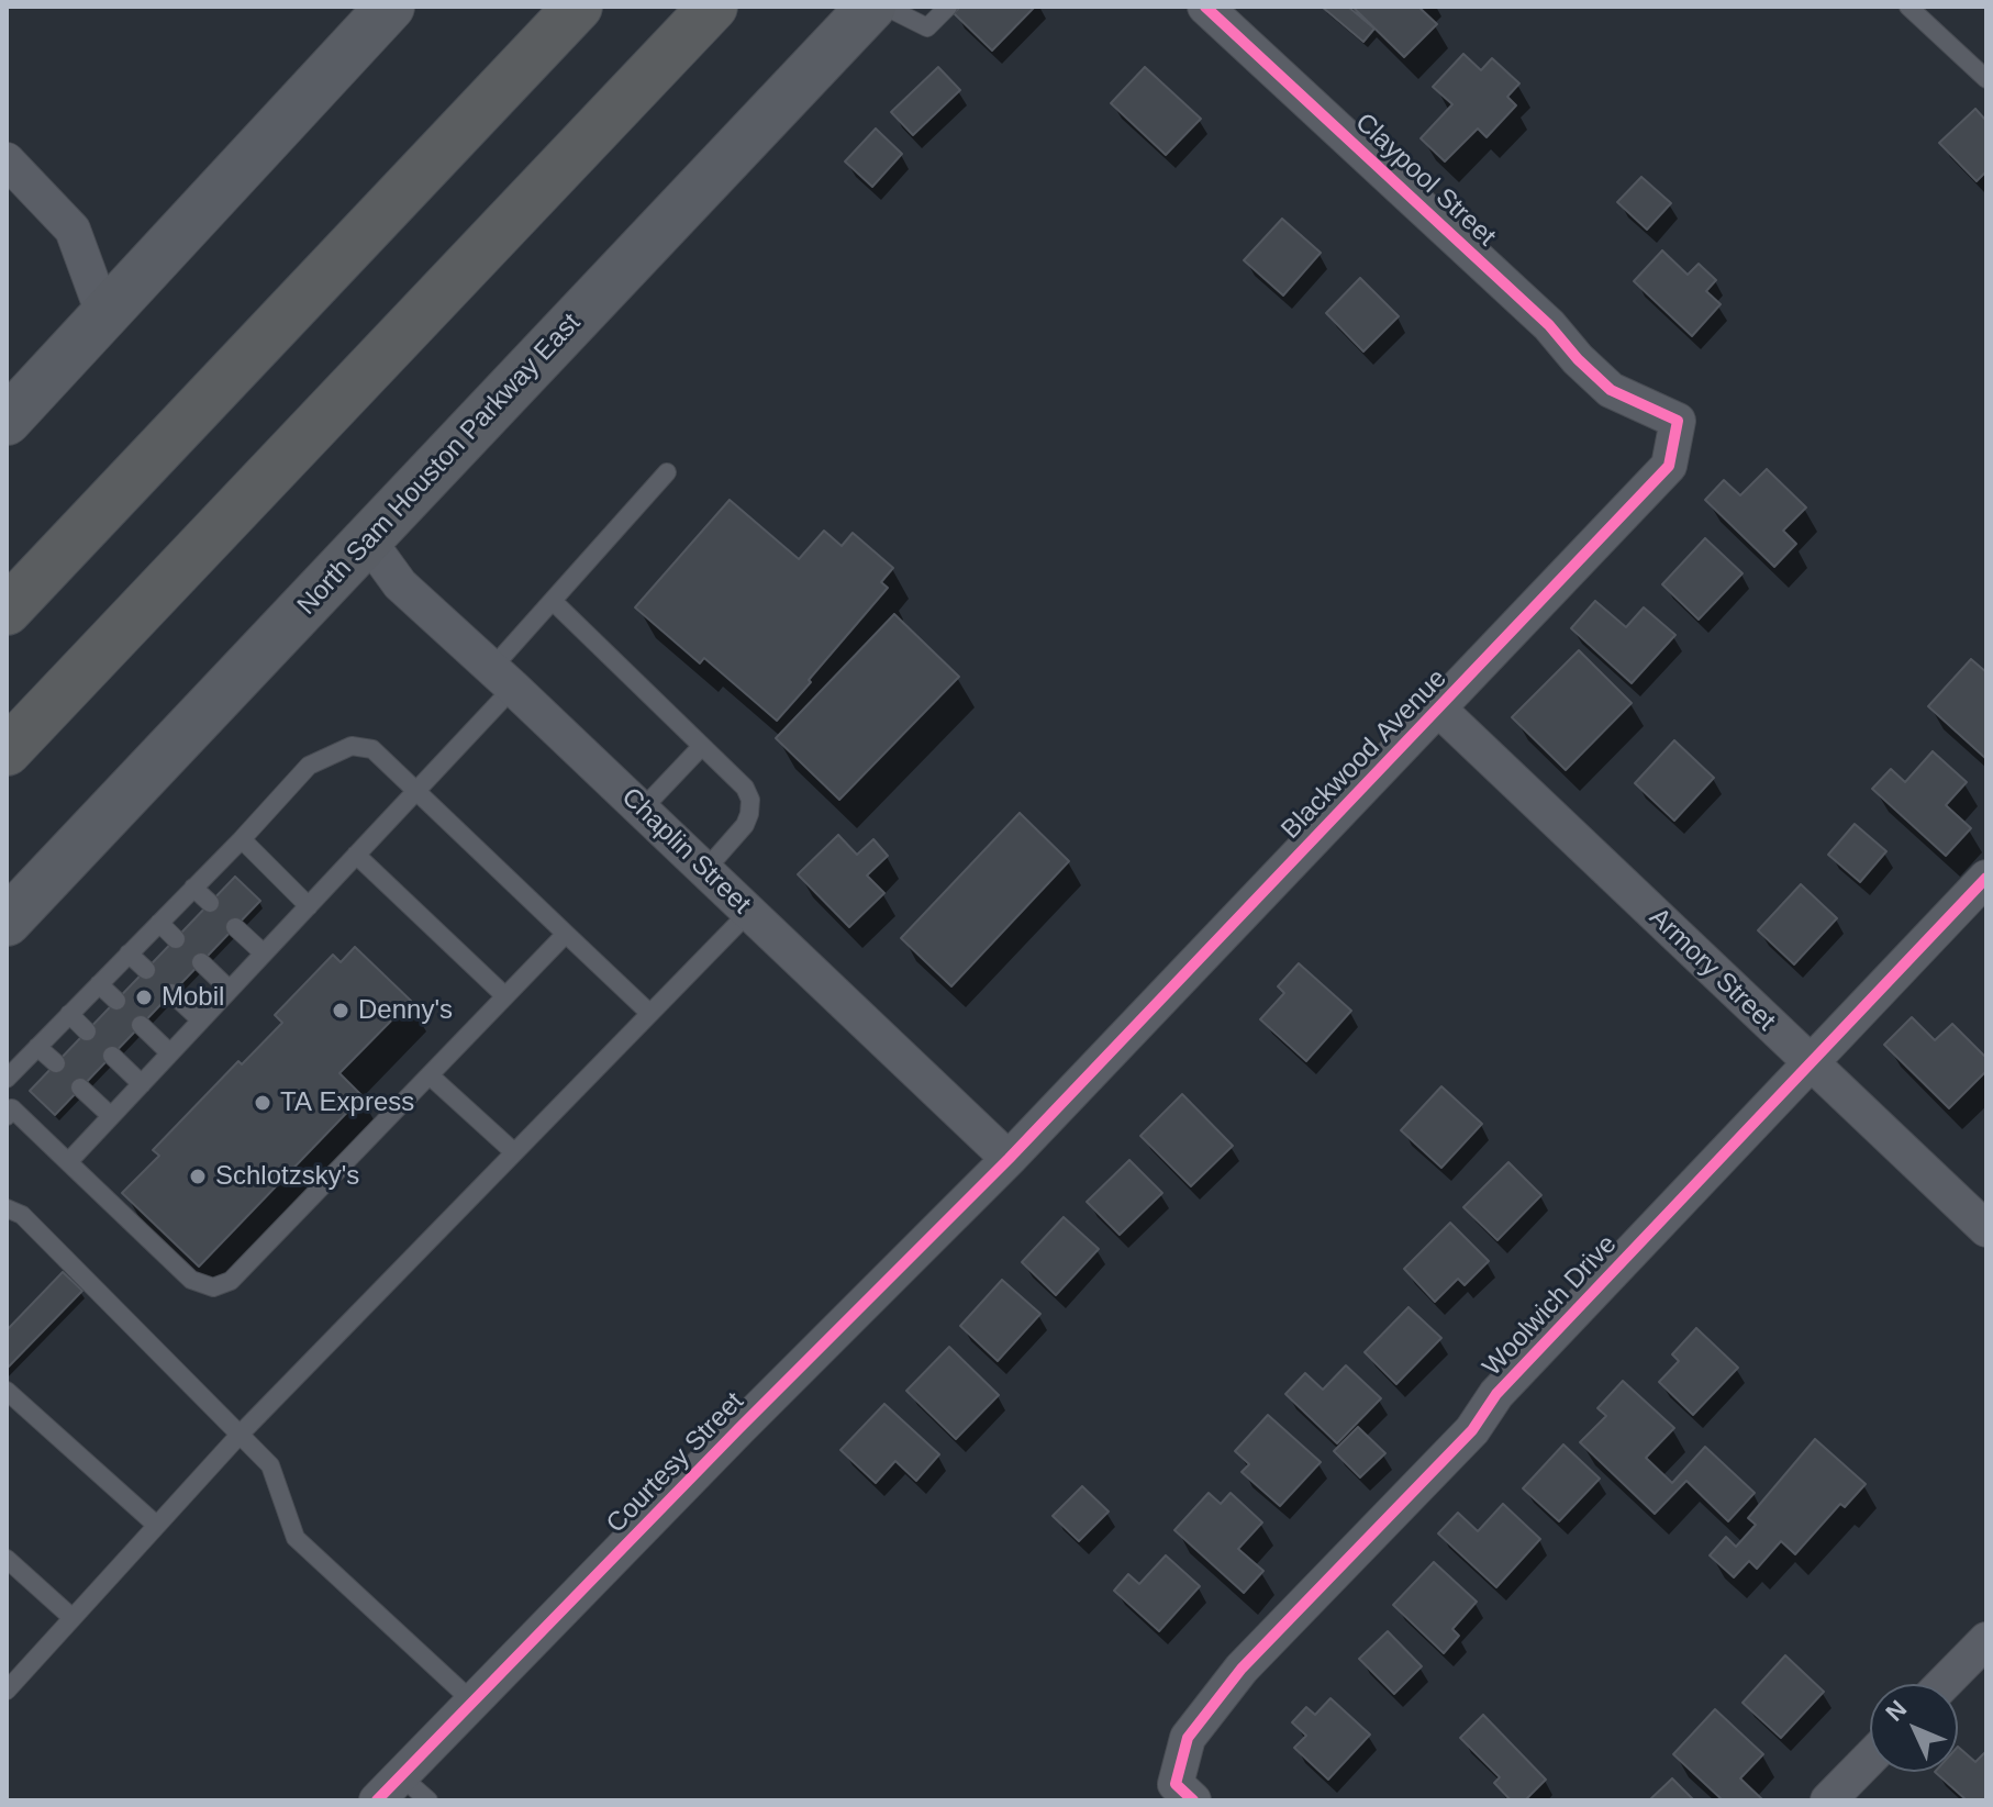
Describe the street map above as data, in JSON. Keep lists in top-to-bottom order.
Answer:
{
  "streets": {
    "main road": ["North Sam Houston Parkway East"],
    "street": [
      "Claypool Street",
      "Blackwood Avenue",
      "Chaplin Street",
      "Armory Street",
      "Woolwich Drive",
      "Courtesy Street"
    ]
  },
  "crossings": [
    ["Claypool Street", "Blackwood Avenue"],
    ["North Sam Houston Parkway East", "Chaplin Street"],
    ["Blackwood Avenue", "Chaplin Street"],
    ["Blackwood Avenue", "Armory Street"],
    ["Blackwood Avenue", "Courtesy Street"],
    ["Chaplin Street", "Courtesy Street"],
    ["Armory Street", "Woolwich Drive"]
  ],
  "places": [
    "Mobil",
    "Denny's",
    "TA Express",
    "Schlotzsky's"
  ],
  "north": "top left"
}
